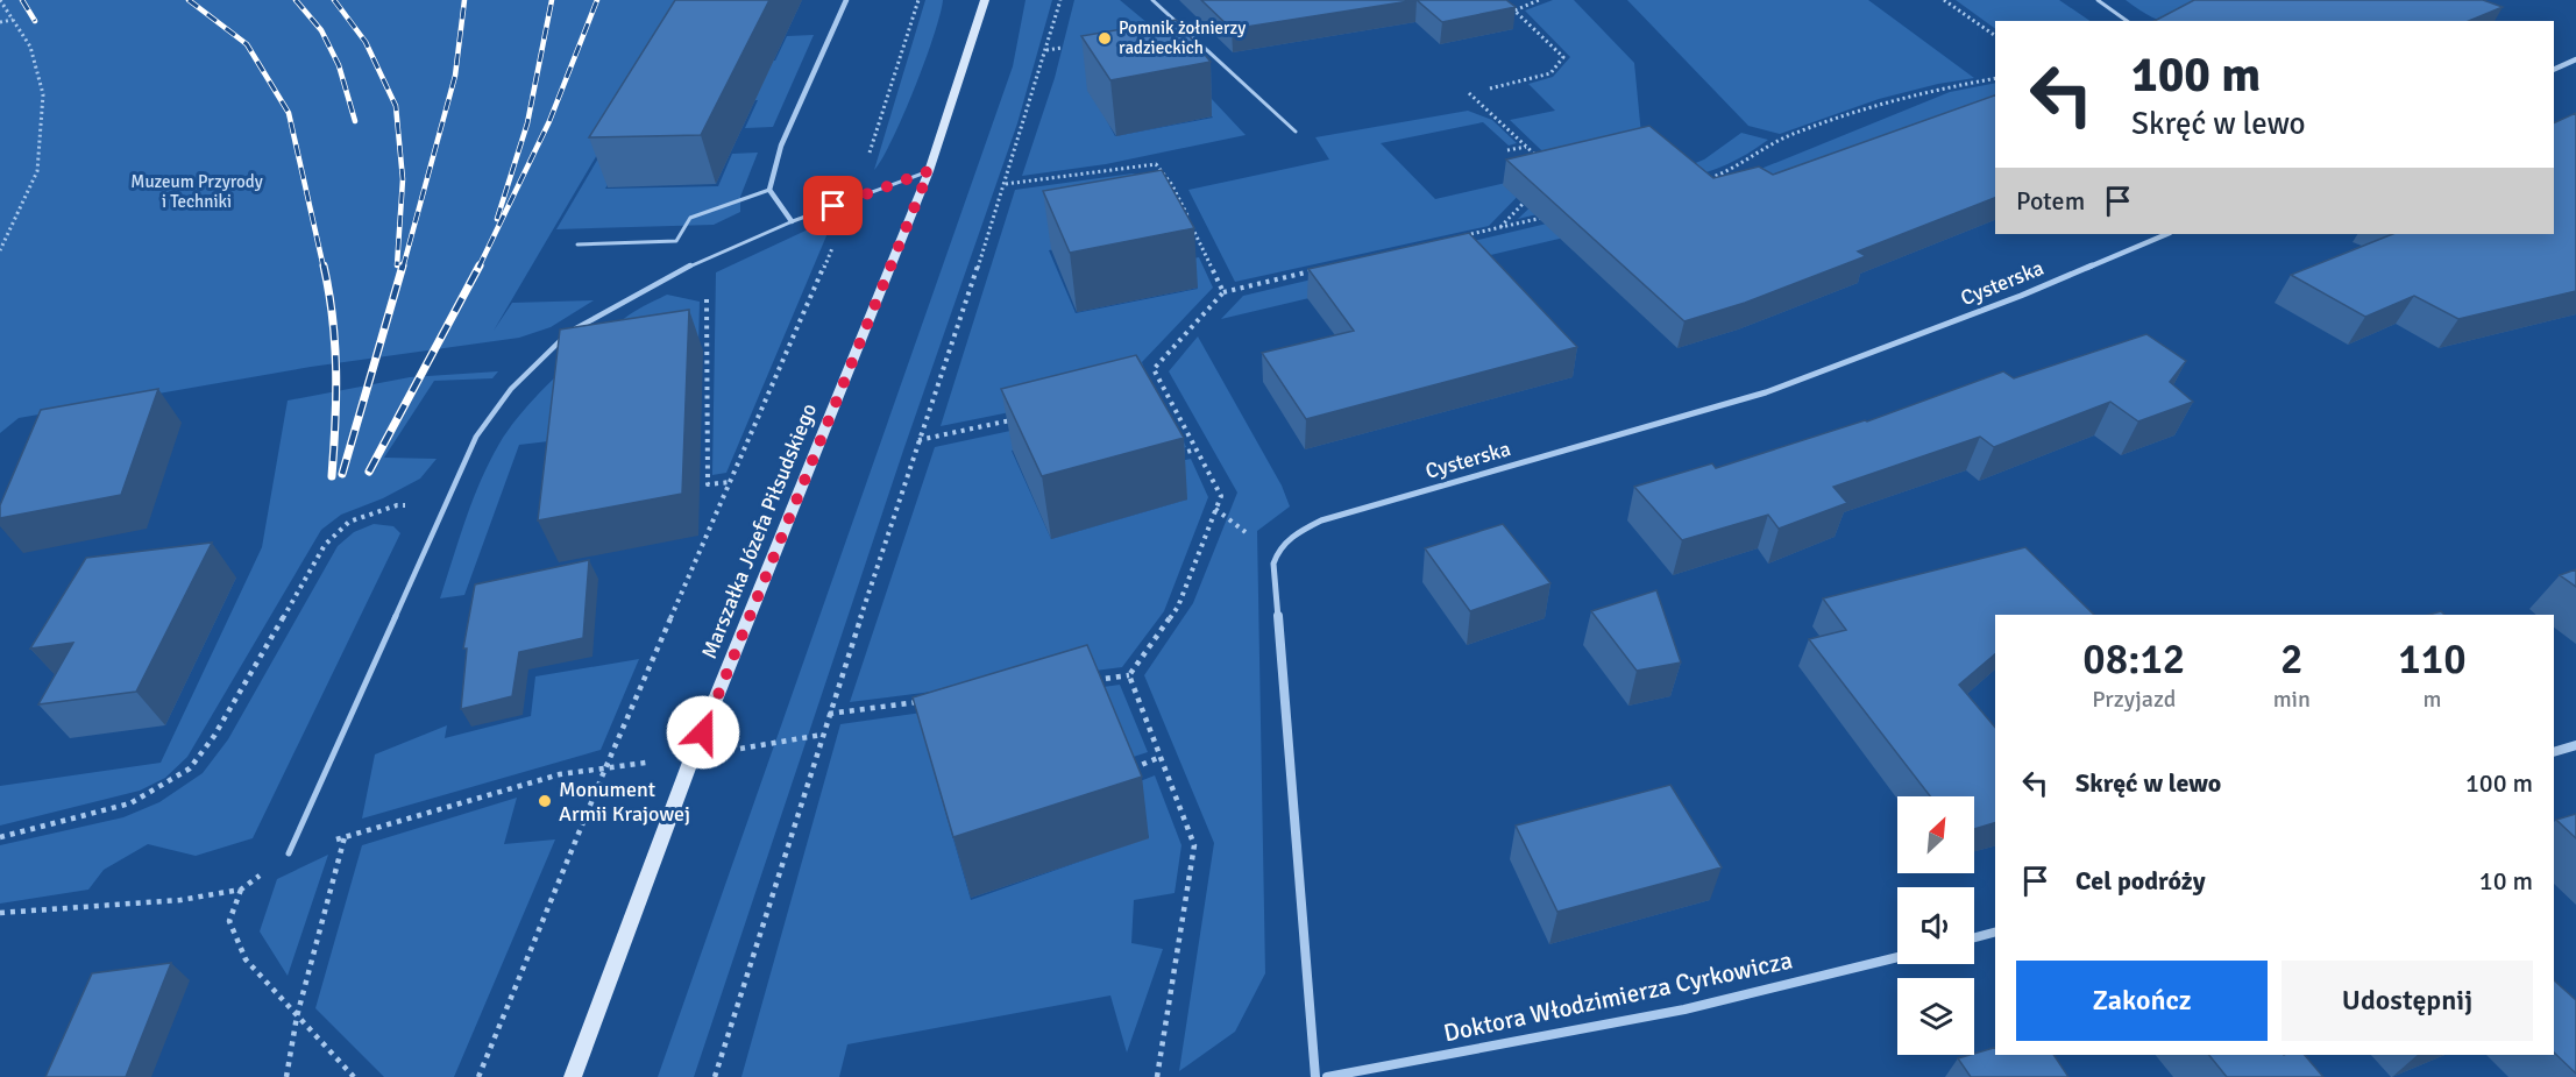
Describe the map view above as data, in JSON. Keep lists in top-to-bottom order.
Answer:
{
  "streets": {
    "street": ["Cysterska", "Marszałka Józefa Piłsudskiego", "Doktora Włodzimierza Cyrkowicza"]
  },
  "parks": ["Muzeum Przyrody i Techniki"],
  "places": ["Pomnik żołnierzy radzieckich", "Monument Armii Krajowej"],
  "north": "top right",
  "page": {
    "turn": ["100 m", "Skręć w lewo"],
    "then": "Potem",
    "eta": [
      "08:12",
      "Przyjazd",
      "2",
      "min",
      "110",
      "m"
    ],
    "list": [
      {
        "name": "Skręć w lewo",
        "value": "100 m"
      },
      {
        "name": "Cel podróży",
        "value": "10 m"
      }
    ],
    "buttons": ["Zakończ", "Udostępnij"]
  }
}
